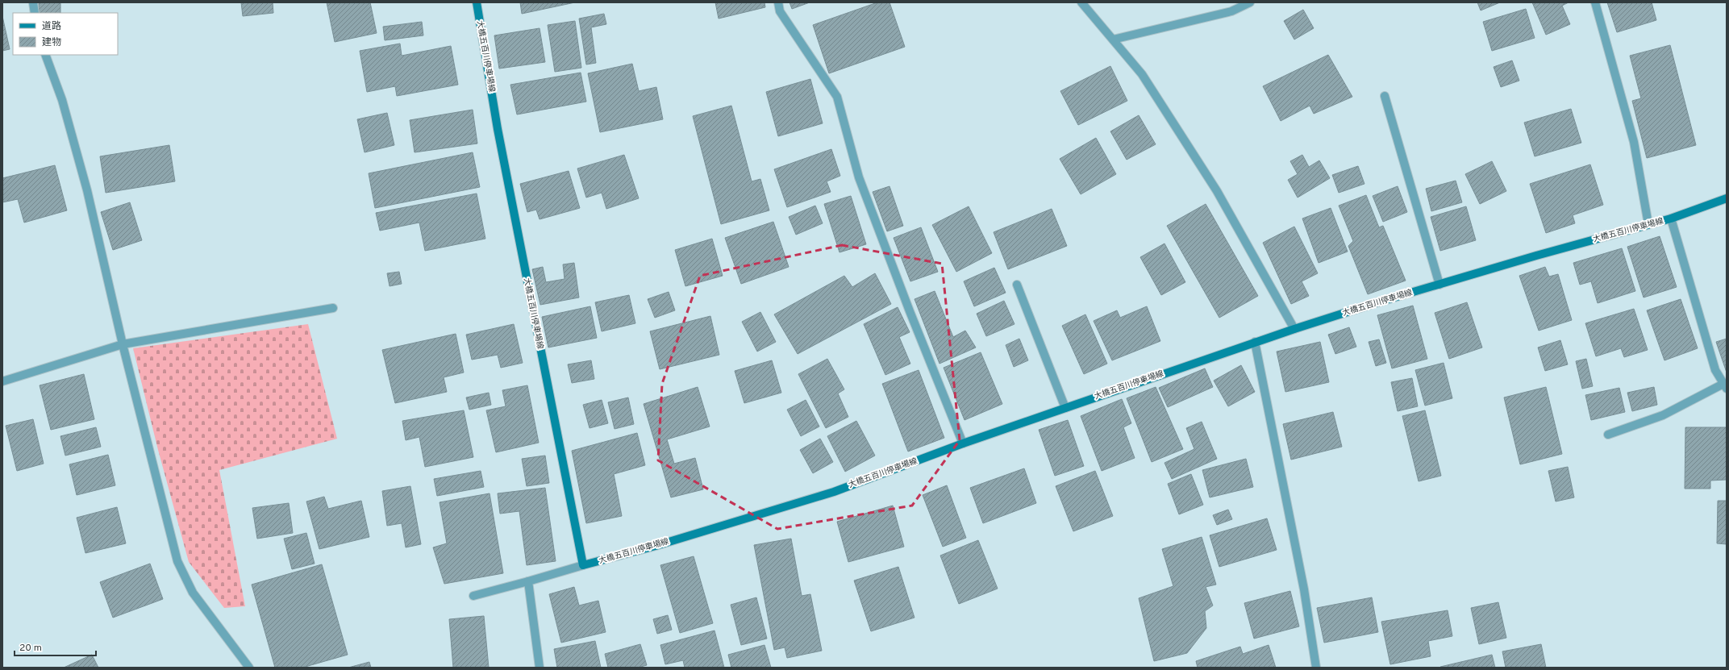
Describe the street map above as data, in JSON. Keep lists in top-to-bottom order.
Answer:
{
  "streets": {
    "main road": ["大橋五百川停車場線"]
  },
  "legend": ["道路", "建物"],
  "scale_bar": "20 m"
}
